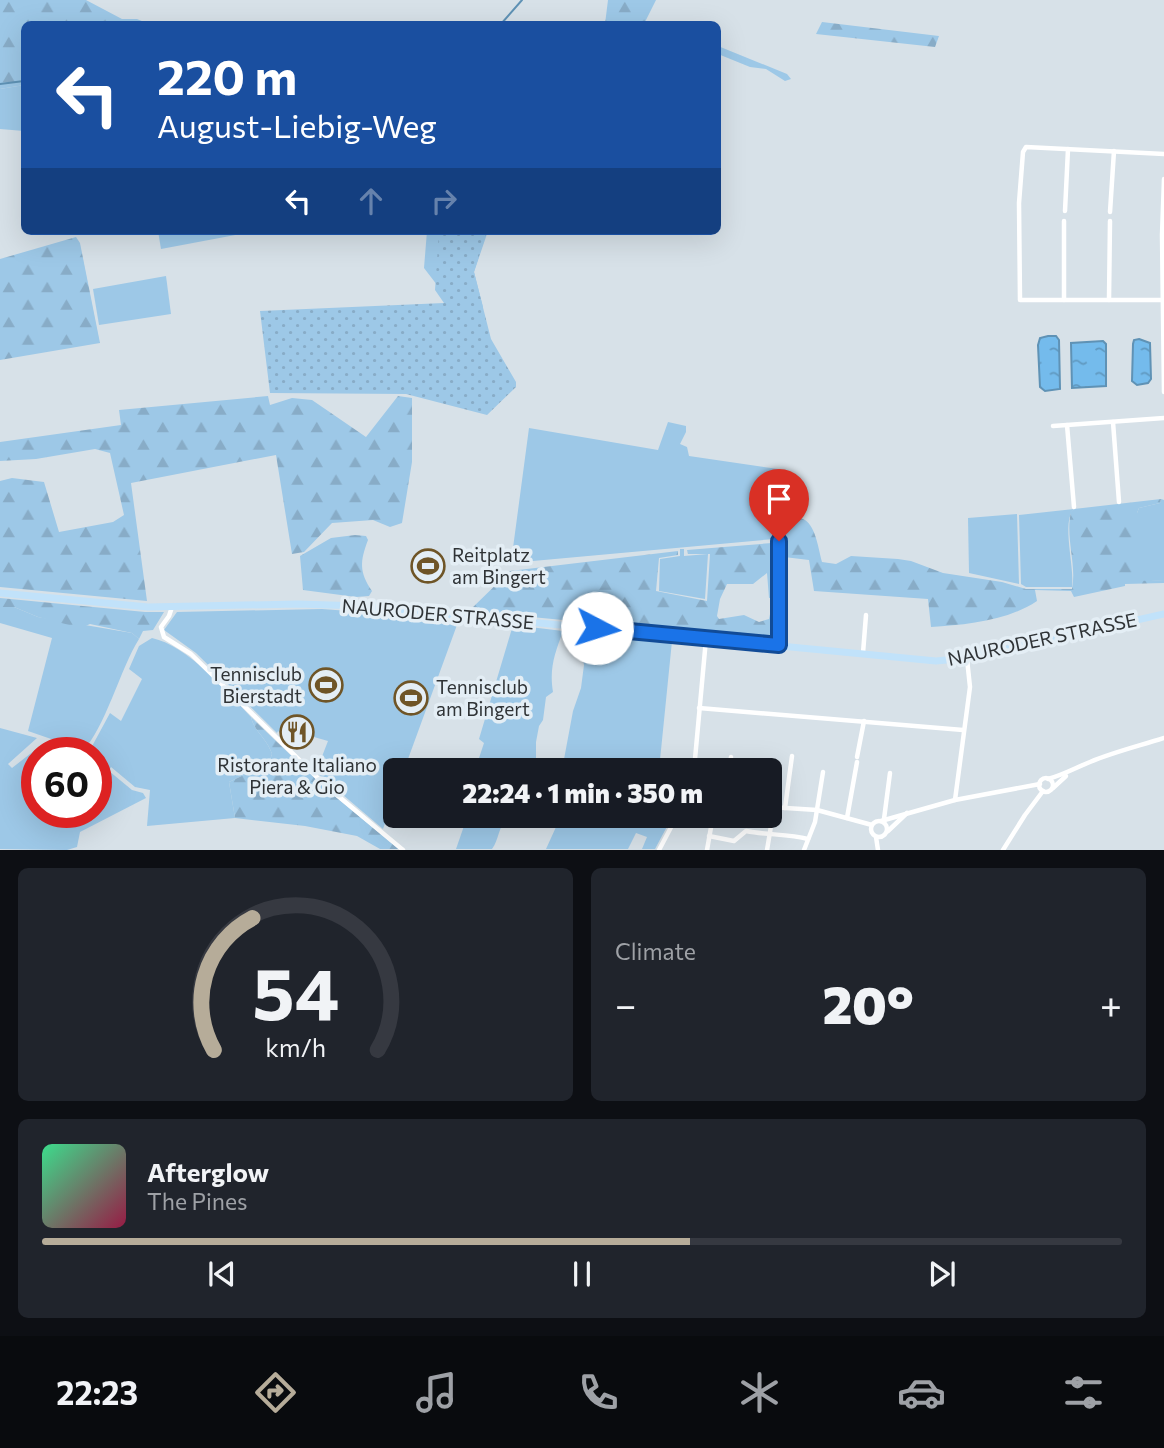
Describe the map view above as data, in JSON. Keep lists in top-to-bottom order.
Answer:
{
  "streets": {
    "main road": ["NAURODER STRASSE"]
  },
  "places": {
    "sports": ["Reitplatz am Bingert", "Tennisclub Bierstadt", "Tennisclub am Bingert"],
    "restaurant": ["Ristorante Italiano Piera & Gio"]
  },
  "page": {
    "turn": ["220 m", "August-Liebig-Weg"],
    "limit": "60",
    "trip": "22:24 · 1 min · 350 m",
    "tile": "Climate",
    "heat": ["−", "20°", "+"],
    "song": ["Afterglow", "The Pines"],
    "tabs": "22:23",
    "gauge": ["54", "km/h"]
  }
}
